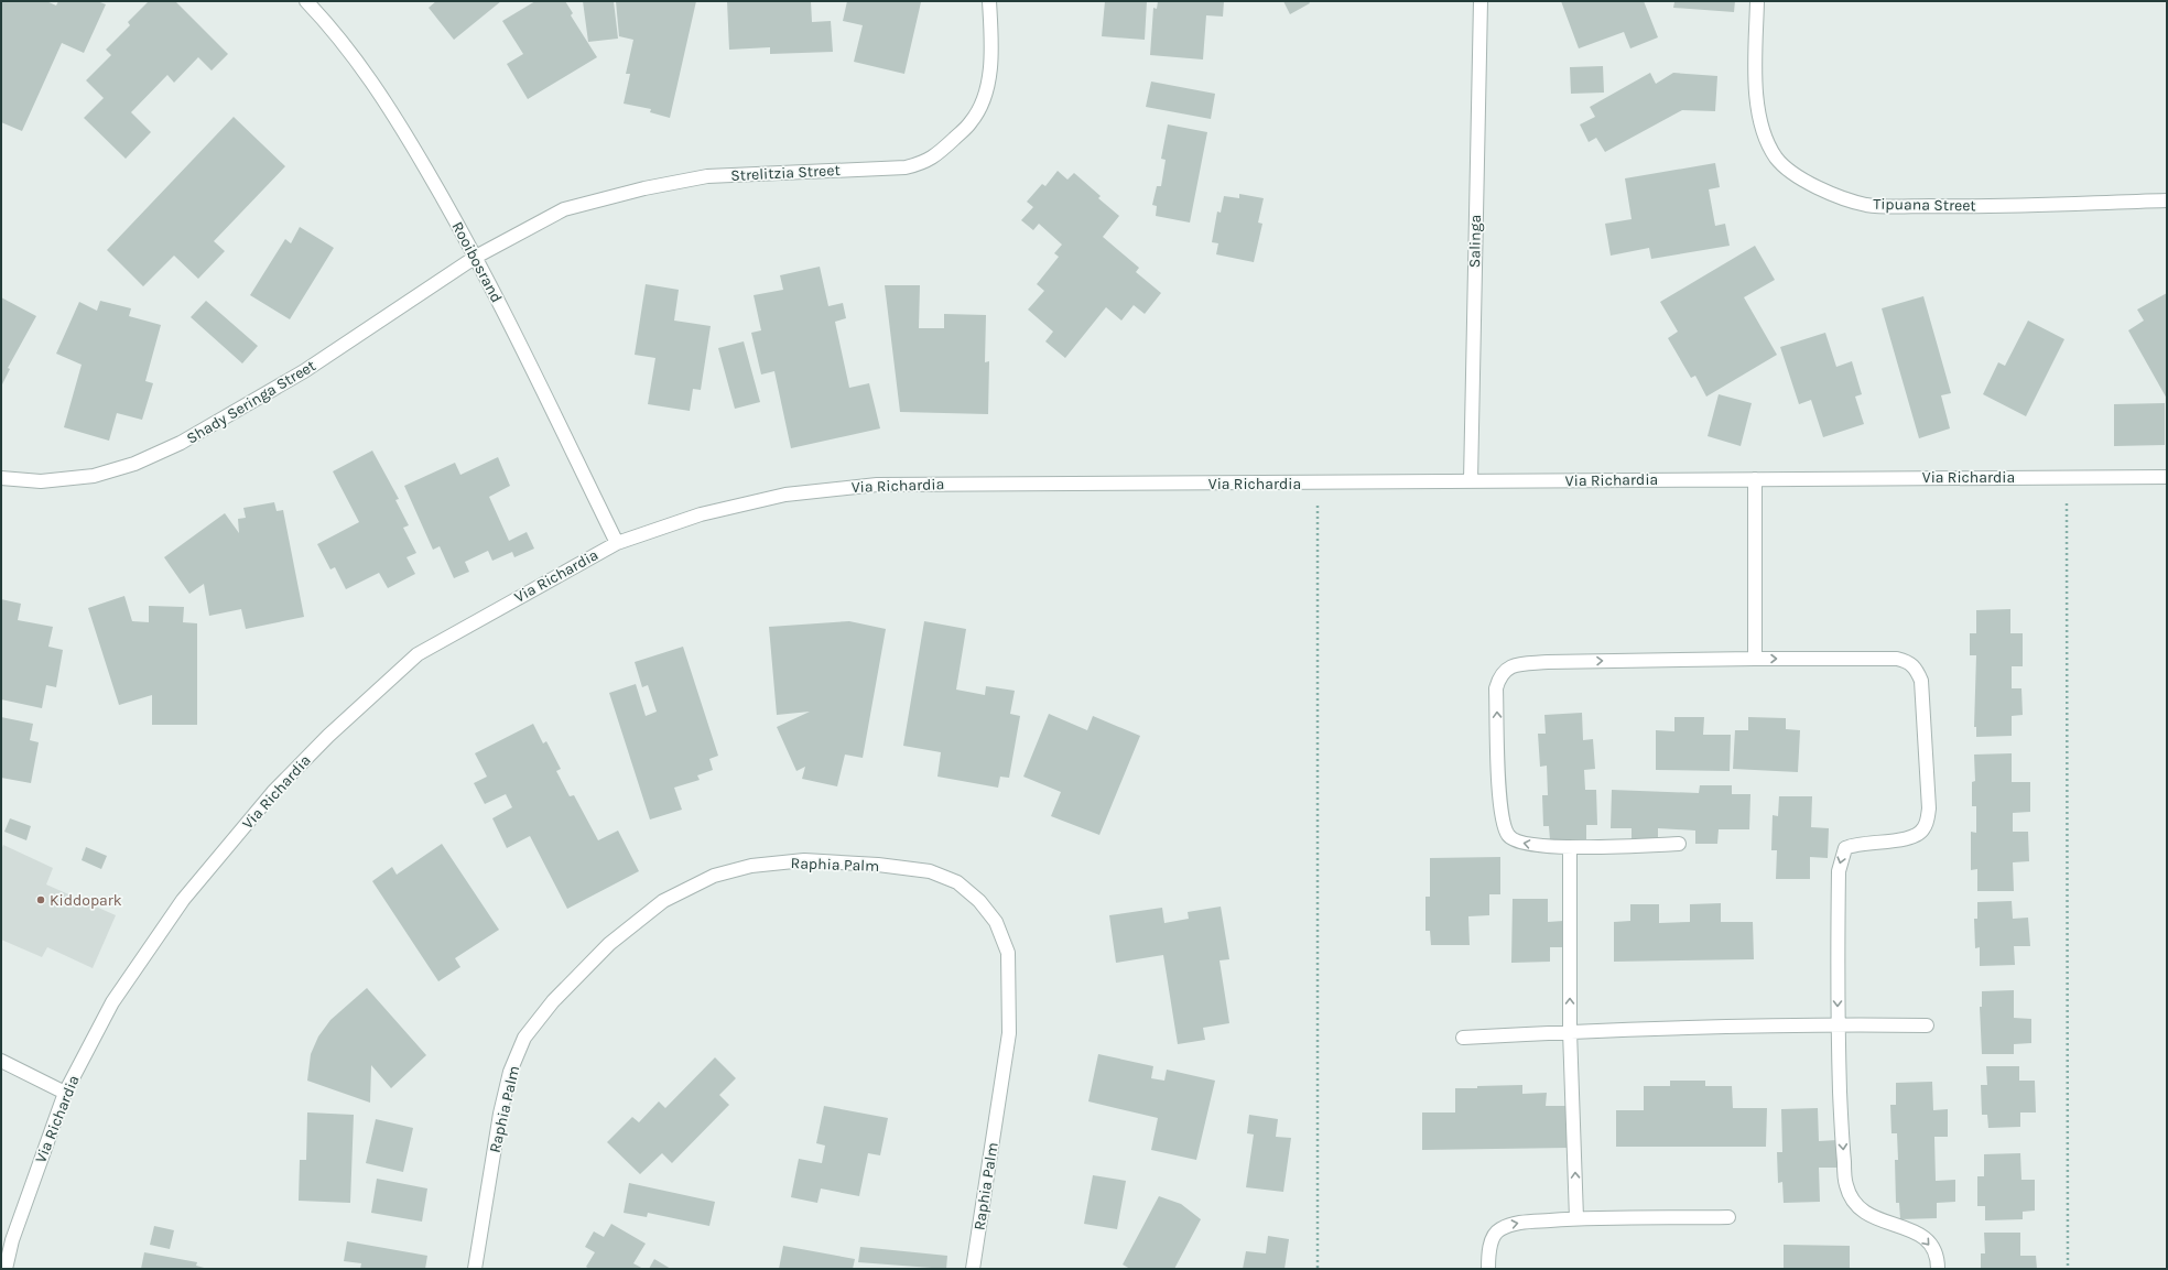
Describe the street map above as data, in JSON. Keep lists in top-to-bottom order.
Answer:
{
  "streets": {
    "street": [
      "Strelitzia Street",
      "Tipuana Street",
      "Salinga",
      "Rooibosrand",
      "Shady Seringa Street",
      "Via Richardia",
      "Raphia Palm"
    ]
  },
  "crossings": [
    ["Strelitzia Street", "Rooibosrand"],
    ["Strelitzia Street", "Shady Seringa Street"],
    ["Salinga", "Via Richardia"],
    ["Rooibosrand", "Shady Seringa Street"],
    ["Rooibosrand", "Via Richardia"]
  ],
  "places": ["Kiddopark"]
}
